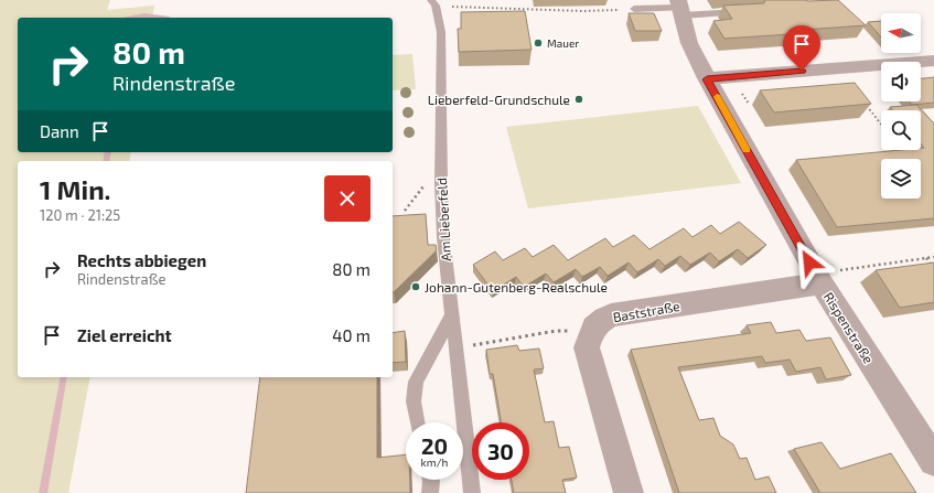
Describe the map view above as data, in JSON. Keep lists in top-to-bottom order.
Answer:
{
  "streets": {
    "street": ["Baststraße", "Rispenstraße"],
    "lane": ["Am Lieberfeld"]
  },
  "crossings": [
    ["Baststraße", "Rispenstraße"]
  ],
  "places": ["Mauer", "Lieberfeld-Grundschule", "Johann-Gutenberg-Realschule"],
  "north": "left",
  "page": {
    "turn": ["80 m", "Rindenstraße"],
    "then": "Dann",
    "heading": ["1 Min.", "120 m · 21:25"],
    "list": [
      {
        "name": "Rechts abbiegen",
        "note": "Rindenstraße",
        "value": "80 m"
      },
      {
        "name": "Ziel erreicht",
        "value": "40 m"
      }
    ],
    "speed": "20 km/h",
    "limit": "30"
  }
}
